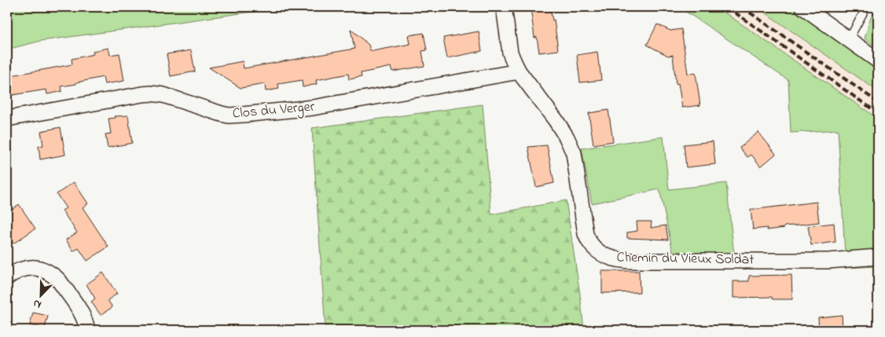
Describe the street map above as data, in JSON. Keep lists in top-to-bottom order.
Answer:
{
  "streets": {
    "street": ["Clos du Verger", "Chemin du Vieux Soldat"]
  },
  "crossings": [
    ["Clos du Verger", "Chemin du Vieux Soldat"]
  ],
  "north": "bottom left"
}
